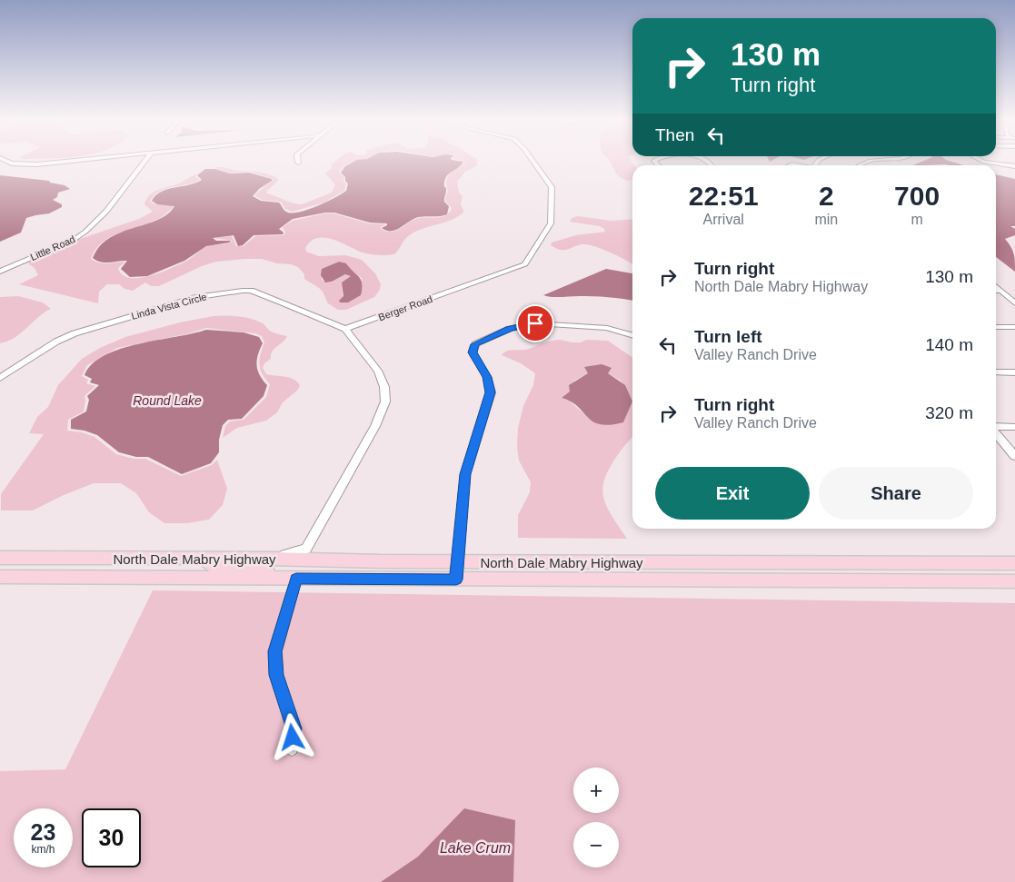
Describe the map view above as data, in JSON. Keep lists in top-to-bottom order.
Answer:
{
  "streets": {
    "main road": ["North Dale Mabry Highway"],
    "street": ["Little Road", "Linda Vista Circle", "Berger Road"]
  },
  "crossings": [
    ["Linda Vista Circle", "Berger Road"]
  ],
  "water": ["Round Lake", "Lake Crum"],
  "page": {
    "turn": ["130 m", "Turn right"],
    "then": "Then",
    "eta": [
      "22:51",
      "Arrival",
      "2",
      "min",
      "700",
      "m"
    ],
    "list": [
      {
        "name": "Turn right",
        "note": "North Dale Mabry Highway",
        "value": "130 m"
      },
      {
        "name": "Turn left",
        "note": "Valley Ranch Drive",
        "value": "140 m"
      },
      {
        "name": "Turn right",
        "note": "Valley Ranch Drive",
        "value": "320 m"
      }
    ],
    "buttons": ["Exit", "Share"],
    "map_buttons": ["+", "−"],
    "speed": "23 km/h",
    "limit": "30"
  }
}
